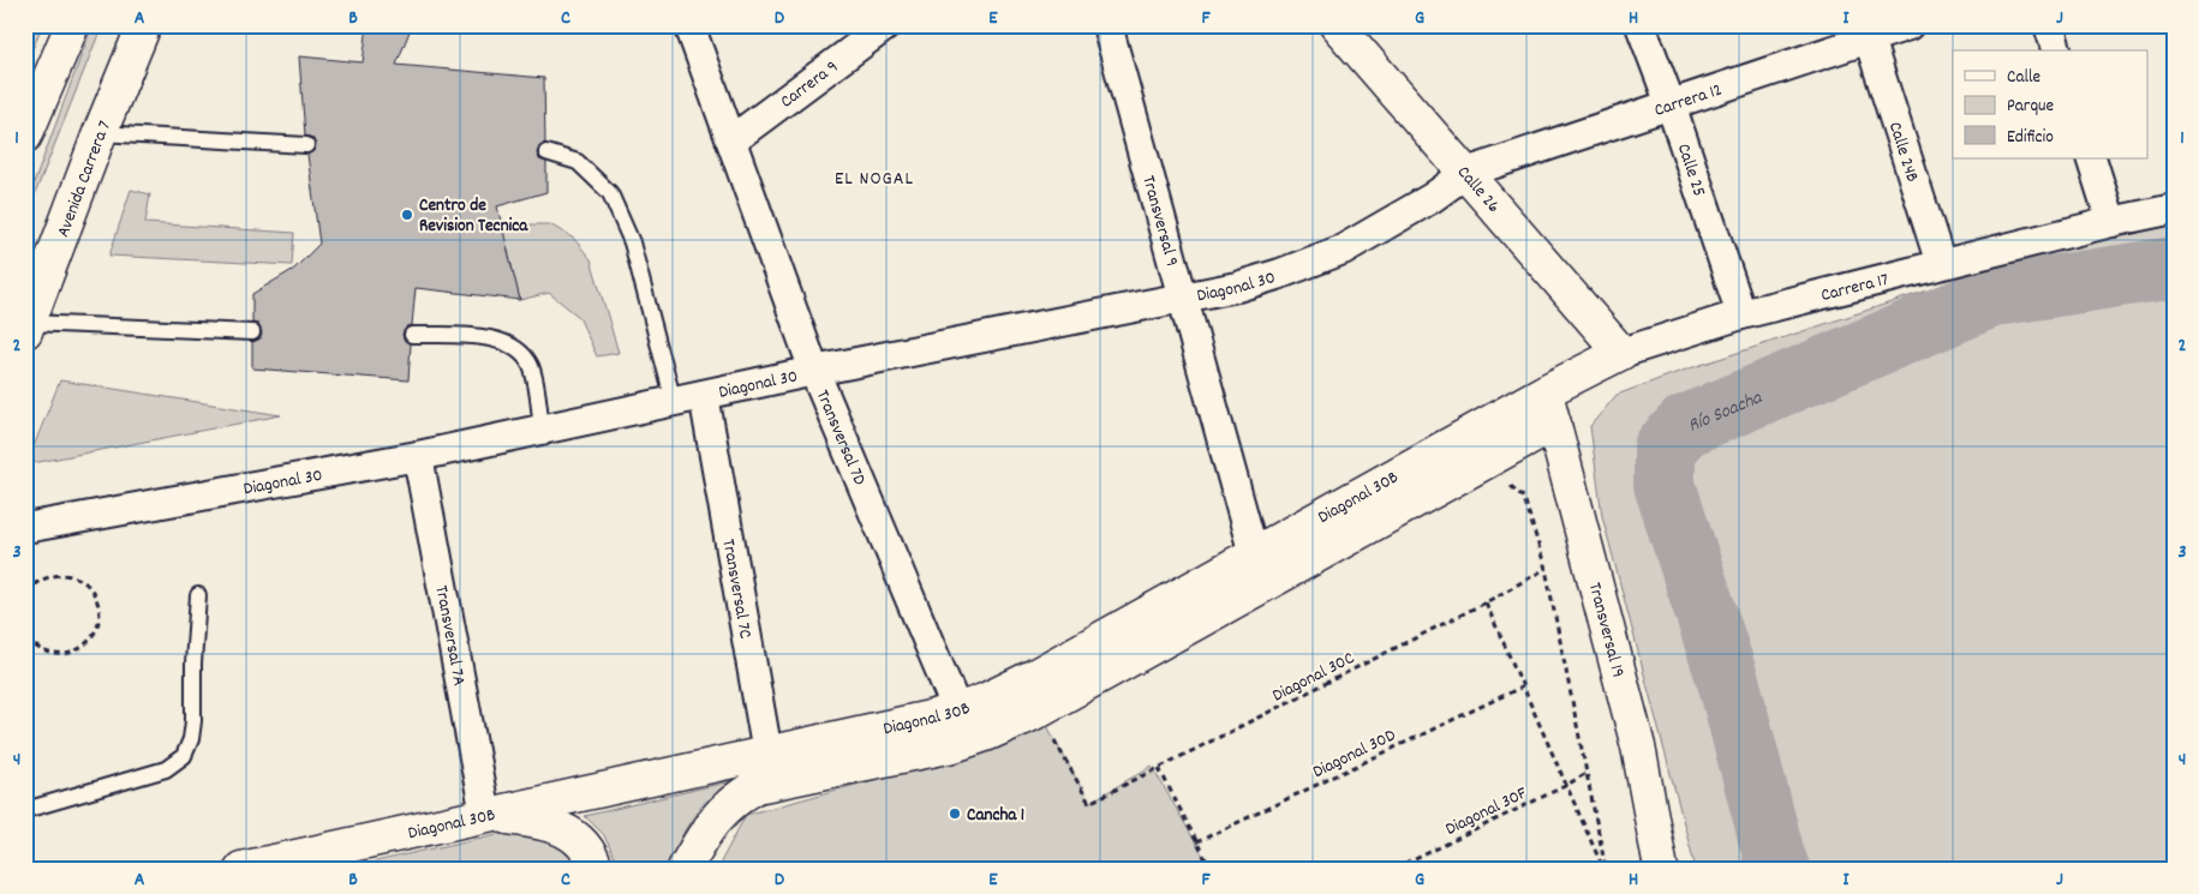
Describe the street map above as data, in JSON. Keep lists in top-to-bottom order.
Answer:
{
  "streets": {
    "main road": [
      "Avenida Carrera 7",
      "Calle 26",
      "Carrera 17",
      "Diagonal 30B",
      "Transversal 19"
    ],
    "street": [
      "Carrera 9",
      "Carrera 12",
      "Calle 24B",
      "Calle 25",
      "Transversal 9",
      "Diagonal 30",
      "Transversal 7D",
      "Transversal 7C",
      "Transversal 7A"
    ],
    "path": ["Diagonal 30C", "Diagonal 30D", "Diagonal 30F"]
  },
  "crossings": [
    ["Carrera 9", "Transversal 7D"],
    ["Carrera 12", "Calle 24B"],
    ["Carrera 12", "Calle 25"],
    ["Carrera 12", "Calle 26"],
    ["Carrera 12", "Diagonal 30"],
    ["Calle 24B", "Carrera 17"],
    ["Calle 25", "Carrera 17"],
    ["Calle 26", "Diagonal 30"],
    ["Calle 26", "Carrera 17"],
    ["Transversal 9", "Diagonal 30"],
    ["Transversal 9", "Diagonal 30B"],
    ["Diagonal 30", "Transversal 7D"],
    ["Diagonal 30", "Transversal 7C"],
    ["Diagonal 30", "Transversal 7A"],
    ["Carrera 17", "Diagonal 30B"],
    ["Carrera 17", "Transversal 19"],
    ["Transversal 7D", "Diagonal 30B"],
    ["Diagonal 30B", "Transversal 7C"],
    ["Diagonal 30B", "Transversal 19"],
    ["Diagonal 30B", "Transversal 7A"]
  ],
  "districts": ["EL NOGAL"],
  "water": ["Río Soacha"],
  "places": ["Centro de Revision Tecnica", "Cancha 1"],
  "legend": ["Calle", "Parque", "Edificio"],
  "grid": {
    "columns": [
      "A",
      "B",
      "C",
      "D",
      "E",
      "F",
      "G",
      "H",
      "I",
      "J"
    ],
    "rows": [
      "1",
      "2",
      "3",
      "4"
    ]
  }
}
